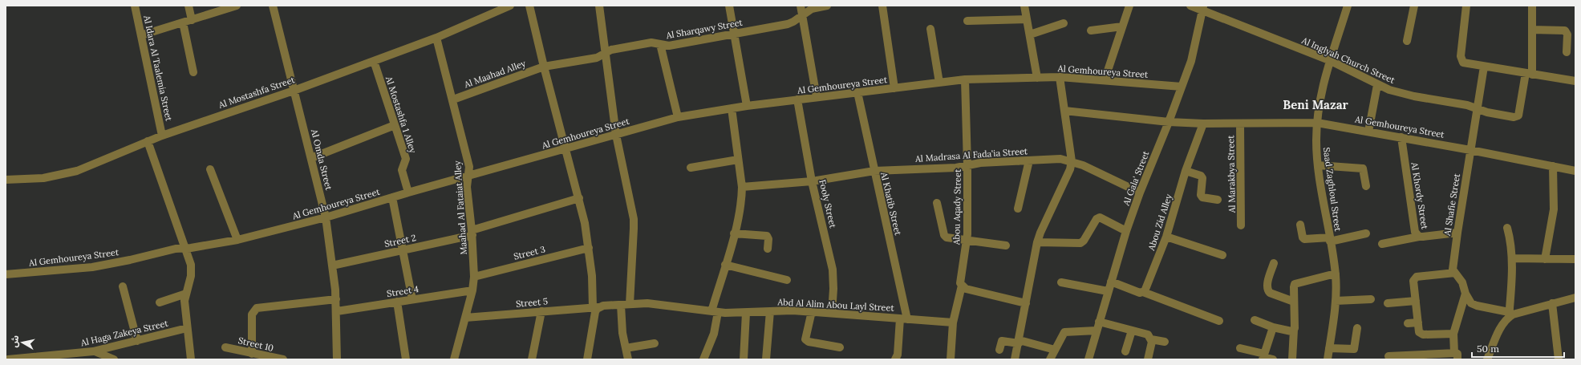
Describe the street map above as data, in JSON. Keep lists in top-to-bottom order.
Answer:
{
  "streets": {
    "street": [
      "Al Sharqawy Street",
      "Al Inglyah Church Street",
      "Al Idara Al Taalemia Street",
      "Al Gemhoureya Street",
      "Al Maahad Alley",
      "Al Mostashfa Street",
      "Al Mostashfa 1 Alley",
      "Al Madrasa Al Fada'ia Street",
      "Al Omda Street",
      "Al Marakbya Street",
      "Al Gala' Street",
      "Saad Zaghloul Street",
      "Al Khordy Street",
      "Fooly Street",
      "Al Khatib Street",
      "Al Shafie Street",
      "Abou Aqady Street",
      "Maahad Al Fataiat Alley",
      "Abou Zid Alley",
      "Street 2",
      "Street 3",
      "Street 4",
      "Street 5",
      "Abd Al Alim Abou Layl Street",
      "Al Haga Zakeya Street",
      "Street 10"
    ]
  },
  "crossings": [
    ["Al Sharqawy Street", "Al Maahad Alley"],
    ["Al Inglyah Church Street", "Al Gala' Street"],
    ["Al Inglyah Church Street", "Saad Zaghloul Street"],
    ["Al Inglyah Church Street", "Al Shafie Street"],
    ["Al Idara Al Taalemia Street", "Al Mostashfa Street"],
    ["Al Gemhoureya Street", "Al Mostashfa 1 Alley"],
    ["Al Gemhoureya Street", "Al Omda Street"],
    ["Al Gemhoureya Street", "Al Marakbya Street"],
    ["Al Gemhoureya Street", "Al Gala' Street"],
    ["Al Gemhoureya Street", "Saad Zaghloul Street"],
    ["Al Gemhoureya Street", "Al Khordy Street"],
    ["Al Gemhoureya Street", "Fooly Street"],
    ["Al Gemhoureya Street", "Al Khatib Street"],
    ["Al Gemhoureya Street", "Al Shafie Street"],
    ["Al Gemhoureya Street", "Abou Aqady Street"],
    ["Al Gemhoureya Street", "Maahad Al Fataiat Alley"],
    ["Al Gemhoureya Street", "Abou Zid Alley"],
    ["Al Maahad Alley", "Maahad Al Fataiat Alley"],
    ["Al Mostashfa Street", "Al Mostashfa 1 Alley"],
    ["Al Mostashfa Street", "Al Omda Street"],
    ["Al Mostashfa Street", "Maahad Al Fataiat Alley"],
    ["Al Madrasa Al Fada'ia Street", "Al Gala' Street"],
    ["Al Madrasa Al Fada'ia Street", "Fooly Street"],
    ["Al Madrasa Al Fada'ia Street", "Al Khatib Street"],
    ["Al Madrasa Al Fada'ia Street", "Abou Aqady Street"],
    ["Al Omda Street", "Street 2"],
    ["Al Omda Street", "Street 4"],
    ["Al Khordy Street", "Al Shafie Street"],
    ["Fooly Street", "Abd Al Alim Abou Layl Street"],
    ["Al Khatib Street", "Abd Al Alim Abou Layl Street"],
    ["Abou Aqady Street", "Abd Al Alim Abou Layl Street"],
    ["Maahad Al Fataiat Alley", "Street 2"],
    ["Maahad Al Fataiat Alley", "Street 3"],
    ["Maahad Al Fataiat Alley", "Street 4"],
    ["Maahad Al Fataiat Alley", "Street 5"],
    ["Street 5", "Abd Al Alim Abou Layl Street"]
  ],
  "districts": ["Beni Mazar"],
  "scale_bar": "50 m",
  "north": "left"
}
